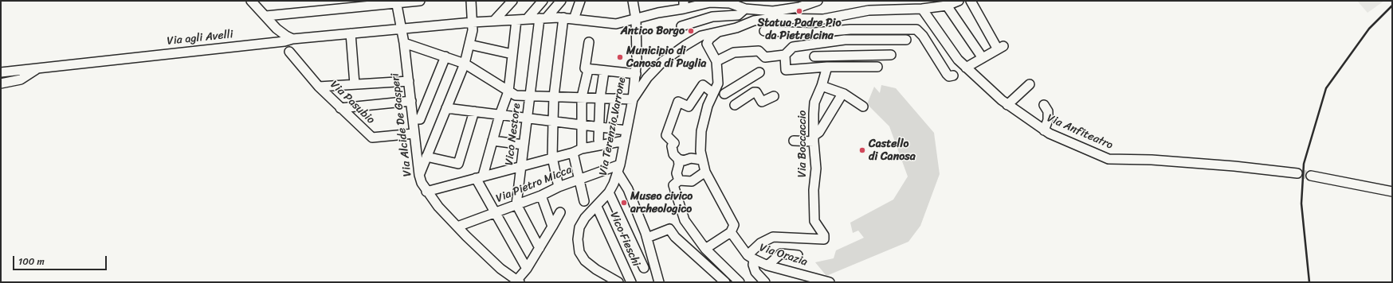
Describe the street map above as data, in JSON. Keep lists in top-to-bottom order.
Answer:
{
  "streets": {
    "street": [
      "Via agli Avelli",
      "Via Pasubio",
      "Via Alcide De Gasperi",
      "Via Terenzio Varrone",
      "Via Anfiteatro",
      "Vico Nestore",
      "Via Boccaccio",
      "Via Pietro Micca",
      "Vico Fieschi",
      "Via Orazia"
    ]
  },
  "crossings": [
    ["Via agli Avelli", "Via Alcide De Gasperi"],
    ["Via agli Avelli", "Via Terenzio Varrone"],
    ["Via agli Avelli", "Vico Nestore"],
    ["Via Pasubio", "Via Alcide De Gasperi"],
    ["Via Alcide De Gasperi", "Via Pietro Micca"],
    ["Via Terenzio Varrone", "Via Pietro Micca"],
    ["Via Terenzio Varrone", "Vico Fieschi"],
    ["Vico Nestore", "Via Pietro Micca"],
    ["Via Boccaccio", "Via Orazia"]
  ],
  "places": [
    "Statua Padre Pio da Pietrelcina",
    "Antico Borgo",
    "Municipio di Canosa di Puglia",
    "Castello di Canosa",
    "Museo civico archeologico"
  ],
  "scale_bar": "100 m"
}
